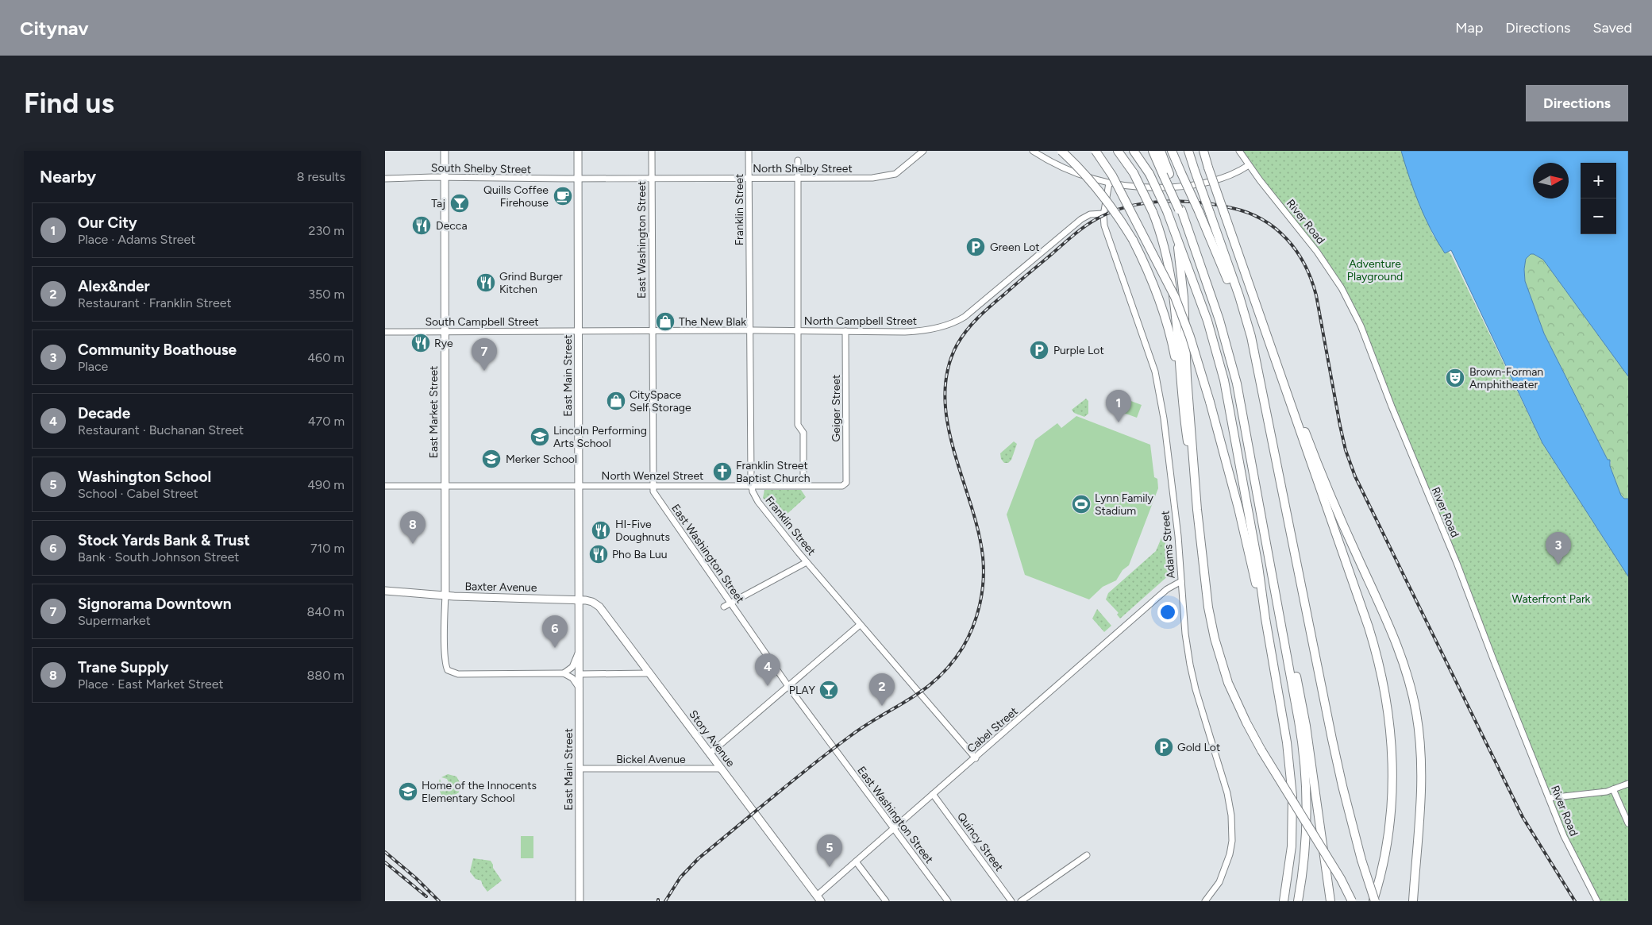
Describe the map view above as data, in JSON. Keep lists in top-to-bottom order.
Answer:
{
  "streets": {
    "main road": [
      "East Main Street",
      "East Market Street",
      "Baxter Avenue",
      "Story Avenue"
    ],
    "street": [
      "South Shelby Street",
      "North Shelby Street",
      "Franklin Street",
      "River Road",
      "East Washington Street",
      "North Campbell Street",
      "South Campbell Street",
      "Geiger Street",
      "North Wenzel Street",
      "Adams Street",
      "Cabel Street",
      "Bickel Avenue",
      "Quincy Street"
    ]
  },
  "crossings": [
    ["South Shelby Street", "North Shelby Street"],
    ["South Shelby Street", "East Main Street"],
    ["South Shelby Street", "East Market Street"],
    ["North Shelby Street", "Franklin Street"],
    ["North Shelby Street", "East Washington Street"],
    ["North Shelby Street", "East Main Street"],
    ["Franklin Street", "North Campbell Street"],
    ["Franklin Street", "North Wenzel Street"],
    ["Franklin Street", "Cabel Street"],
    ["East Washington Street", "North Campbell Street"],
    ["East Washington Street", "North Wenzel Street"],
    ["East Washington Street", "Cabel Street"],
    ["North Campbell Street", "South Campbell Street"],
    ["North Campbell Street", "East Main Street"],
    ["North Campbell Street", "Geiger Street"],
    ["North Campbell Street", "Adams Street"],
    ["South Campbell Street", "East Main Street"],
    ["South Campbell Street", "East Market Street"],
    ["East Main Street", "North Wenzel Street"],
    ["East Main Street", "Baxter Avenue"],
    ["East Main Street", "Story Avenue"],
    ["East Main Street", "Bickel Avenue"],
    ["Geiger Street", "North Wenzel Street"],
    ["East Market Street", "North Wenzel Street"],
    ["East Market Street", "Baxter Avenue"],
    ["Adams Street", "Cabel Street"],
    ["Baxter Avenue", "Story Avenue"],
    ["Cabel Street", "Story Avenue"],
    ["Cabel Street", "Quincy Street"],
    ["Story Avenue", "Bickel Avenue"]
  ],
  "parks": ["Adventure Playground", "Waterfront Park"],
  "places": {
    "cafe": ["Quills Coffee Firehouse"],
    "bar": ["Taj", "PLAY"],
    "restaurant": [
      "Decca",
      "Grind Burger Kitchen",
      "Rye",
      "HI-Five Doughnuts",
      "Pho Ba Luu"
    ],
    "parking": ["Green Lot", "Purple Lot", "Gold Lot"],
    "shop": ["The New Blak", "CitySpace Self Storage"],
    "theatre": ["Brown-Forman Amphitheater"],
    "school or university": ["Lincoln Performing Arts School", "Merker School", "Home of the Innocents Elementary School"],
    "church": ["Franklin Street Baptist Church"],
    "sports": ["Lynn Family Stadium"]
  },
  "north": "right",
  "page": {
    "header": "Citynav",
    "nav": ["Map", "Directions", "Saved"],
    "buttons": "Directions",
    "title": "Find us",
    "heading": ["Nearby", "8 results"],
    "map_buttons": ["+", "−"],
    "list": [
      {
        "mark": "1",
        "name": "Our City",
        "note": "Place · Adams Street",
        "value": "230 m"
      },
      {
        "mark": "2",
        "name": "Alex&nder",
        "note": "Restaurant · Franklin Street",
        "value": "350 m"
      },
      {
        "mark": "3",
        "name": "Community Boathouse",
        "note": "Place",
        "value": "460 m"
      },
      {
        "mark": "4",
        "name": "Decade",
        "note": "Restaurant · Buchanan Street",
        "value": "470 m"
      },
      {
        "mark": "5",
        "name": "Washington School",
        "note": "School · Cabel Street",
        "value": "490 m"
      },
      {
        "mark": "6",
        "name": "Stock Yards Bank & Trust",
        "note": "Bank · South Johnson Street",
        "value": "710 m"
      },
      {
        "mark": "7",
        "name": "Signorama Downtown",
        "note": "Supermarket",
        "value": "840 m"
      },
      {
        "mark": "8",
        "name": "Trane Supply",
        "note": "Place · East Market Street",
        "value": "880 m"
      }
    ],
    "pins": [
      "7",
      "1",
      "8",
      "3",
      "6",
      "4",
      "2",
      "5"
    ]
  }
}
